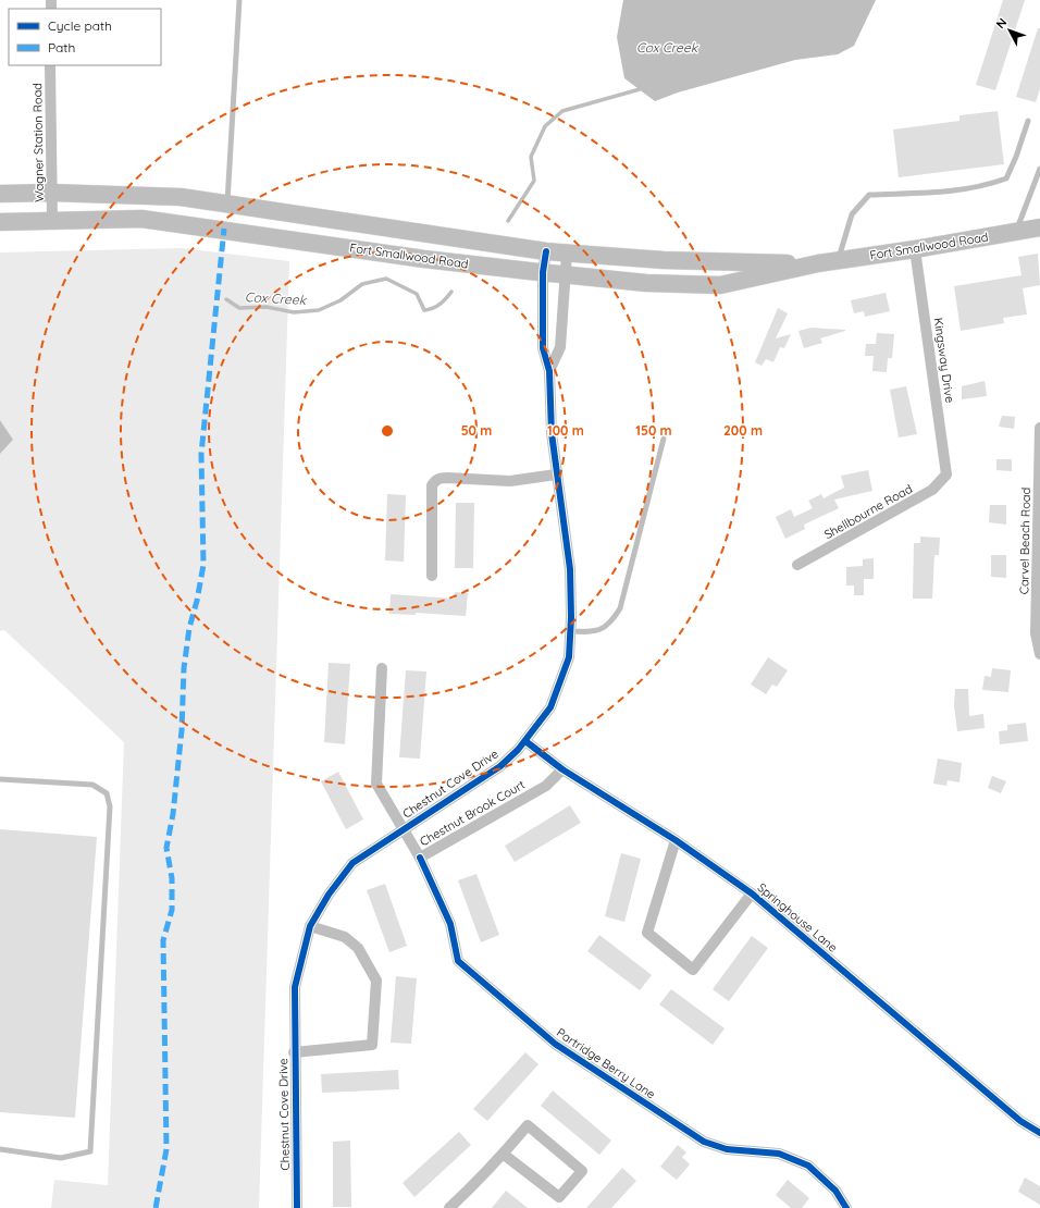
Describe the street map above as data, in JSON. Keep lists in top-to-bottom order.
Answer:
{
  "streets": {
    "main road": ["Fort Smallwood Road"],
    "street": [
      "Wagner Station Road",
      "Kingsway Drive",
      "Shellbourne Road",
      "Carvel Beach Road",
      "Chestnut Cove Drive",
      "Chestnut Brook Court",
      "Springhouse Lane",
      "Partridge Berry Lane"
    ]
  },
  "crossings": [
    ["Wagner Station Road", "Fort Smallwood Road"],
    ["Fort Smallwood Road", "Kingsway Drive"],
    ["Fort Smallwood Road", "Chestnut Cove Drive"],
    ["Kingsway Drive", "Shellbourne Road"],
    ["Chestnut Cove Drive", "Chestnut Brook Court"],
    ["Chestnut Cove Drive", "Springhouse Lane"],
    ["Chestnut Brook Court", "Springhouse Lane"],
    ["Chestnut Brook Court", "Partridge Berry Lane"]
  ],
  "water": ["Cox Creek"],
  "legend": ["Cycle path", "Path"],
  "north": "top left",
  "rings": [
    "50 m",
    "100 m",
    "150 m",
    "200 m"
  ]
}
